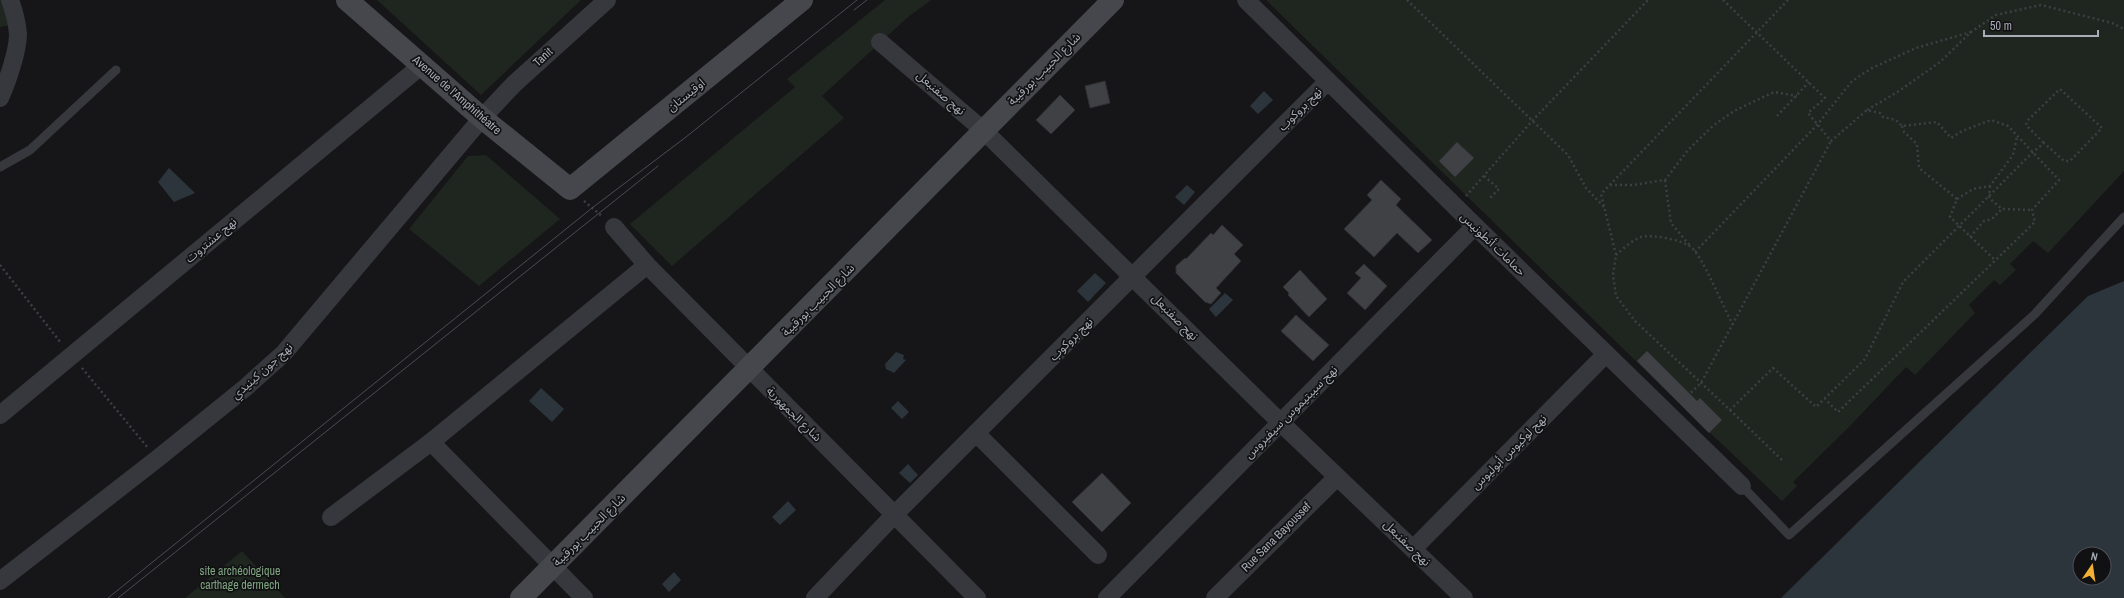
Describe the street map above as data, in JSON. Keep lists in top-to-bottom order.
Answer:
{
  "streets": {
    "main road": ["شارع الحبيب بورقيبة", "Avenue de l'Amphithéatre", "اوقيستان"],
    "street": [
      "Tanit",
      "نهج صفنبعل",
      "نهج بروكوب",
      "نهج عشتروت",
      "حمامات أنطونيس",
      "نهج جون كينيدي",
      "نهج سيبتيموس سيفيروس",
      "شارع الجمهورية",
      "نهج لوكيوس أبوليوس",
      "Rue Sana Bayoussef"
    ]
  },
  "crossings": [
    ["Tanit", "Avenue de l'Amphithéatre"],
    ["Tanit", "نهج جون كينيدي"],
    ["شارع الحبيب بورقيبة", "نهج صفنبعل"],
    ["شارع الحبيب بورقيبة", "شارع الجمهورية"],
    ["نهج صفنبعل", "نهج بروكوب"],
    ["نهج صفنبعل", "نهج سيبتيموس سيفيروس"],
    ["نهج صفنبعل", "نهج لوكيوس أبوليوس"],
    ["نهج صفنبعل", "Rue Sana Bayoussef"],
    ["Avenue de l'Amphithéatre", "اوقيستان"],
    ["Avenue de l'Amphithéatre", "نهج عشتروت"],
    ["Avenue de l'Amphithéatre", "نهج جون كينيدي"],
    ["نهج بروكوب", "حمامات أنطونيس"],
    ["نهج بروكوب", "شارع الجمهورية"],
    ["حمامات أنطونيس", "نهج سيبتيموس سيفيروس"],
    ["حمامات أنطونيس", "نهج لوكيوس أبوليوس"]
  ],
  "parks": ["site archéologique carthage dermech"],
  "scale_bar": "50 m",
  "north": "top"
}
